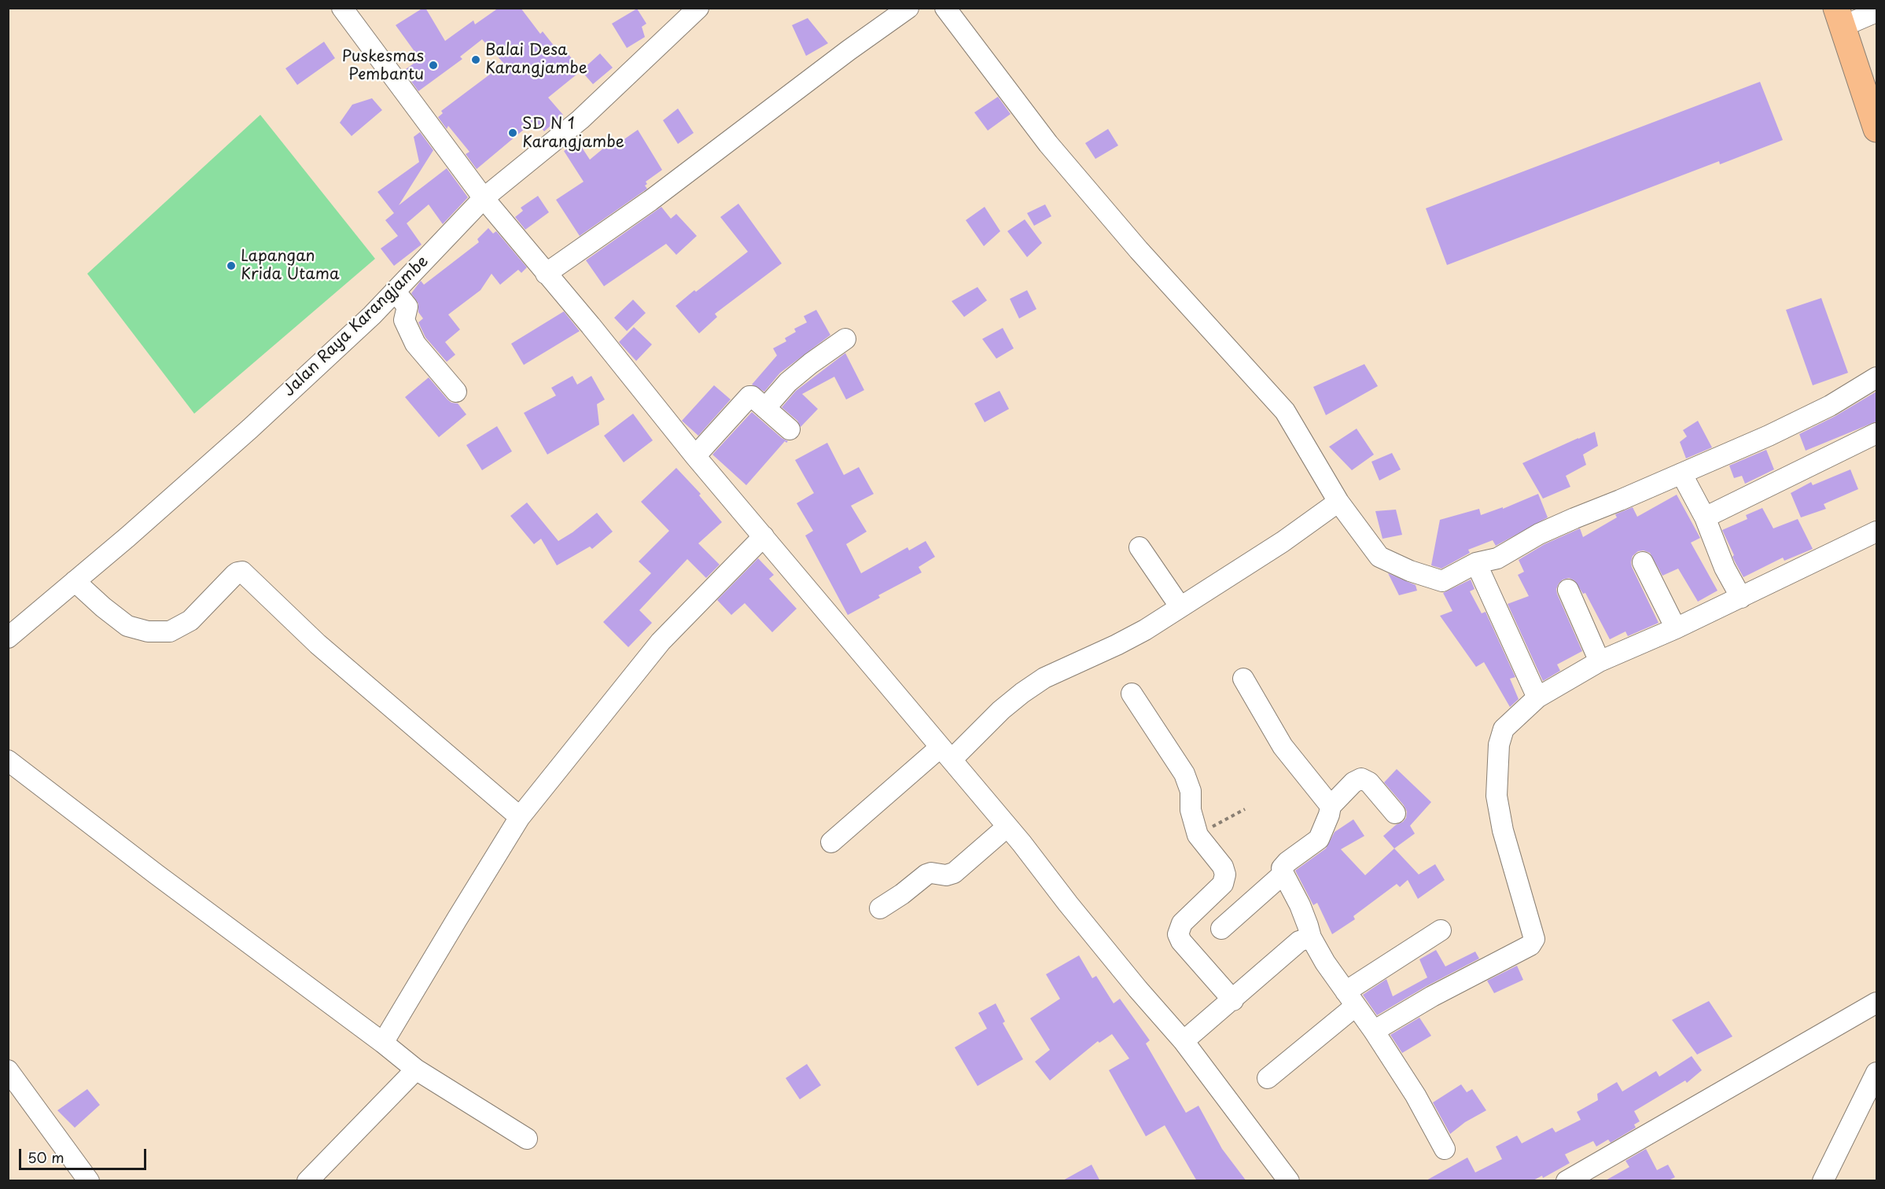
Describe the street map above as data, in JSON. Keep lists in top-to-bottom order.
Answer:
{
  "streets": {
    "street": ["Jalan Raya Karangjambe"]
  },
  "places": [
    "Balai Desa Karangjambe",
    "Puskesmas Pembantu",
    "SD N 1 Karangjambe",
    "Lapangan Krida Utama"
  ],
  "scale_bar": "50 m"
}
